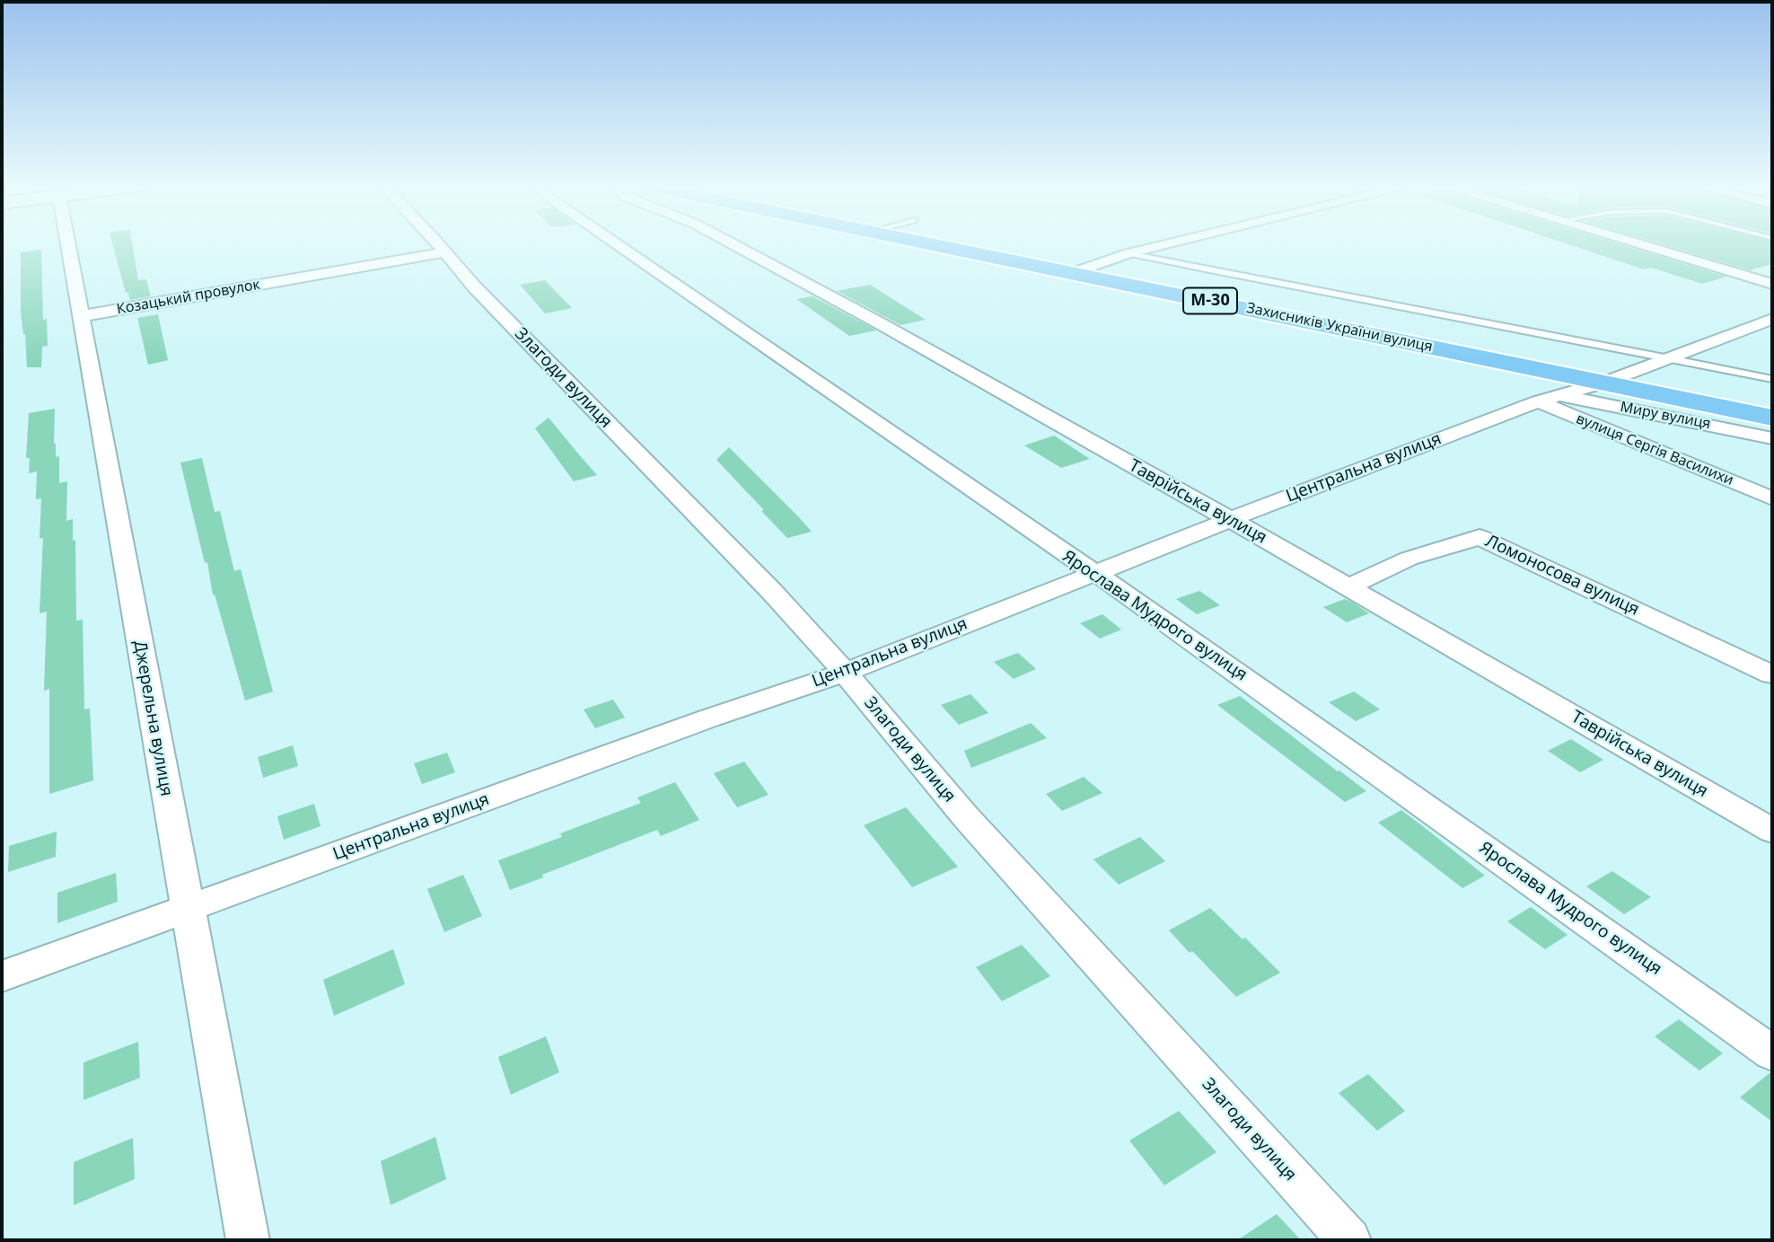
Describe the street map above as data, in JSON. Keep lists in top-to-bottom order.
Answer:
{
  "streets": {
    "highway": ["М-30", "Захисників України вулиця"],
    "street": [
      "Козацький провулок",
      "Злагоди вулиця",
      "Миру вулиця",
      "вулиця Сергія Василихи",
      "Центральна вулиця",
      "Таврійська вулиця",
      "Ломоносова вулиця",
      "Ярослава Мудрого вулиця",
      "Джерельна вулиця"
    ]
  },
  "crossings": [
    ["Козацький провулок", "Злагоди вулиця"],
    ["Козацький провулок", "Джерельна вулиця"],
    ["Захисників України вулиця", "Центральна вулиця"],
    ["Злагоди вулиця", "Центральна вулиця"],
    ["Миру вулиця", "вулиця Сергія Василихи"],
    ["Миру вулиця", "Центральна вулиця"],
    ["вулиця Сергія Василихи", "Центральна вулиця"],
    ["Центральна вулиця", "Таврійська вулиця"],
    ["Центральна вулиця", "Ярослава Мудрого вулиця"],
    ["Центральна вулиця", "Джерельна вулиця"],
    ["Таврійська вулиця", "Ломоносова вулиця"]
  ]
}
